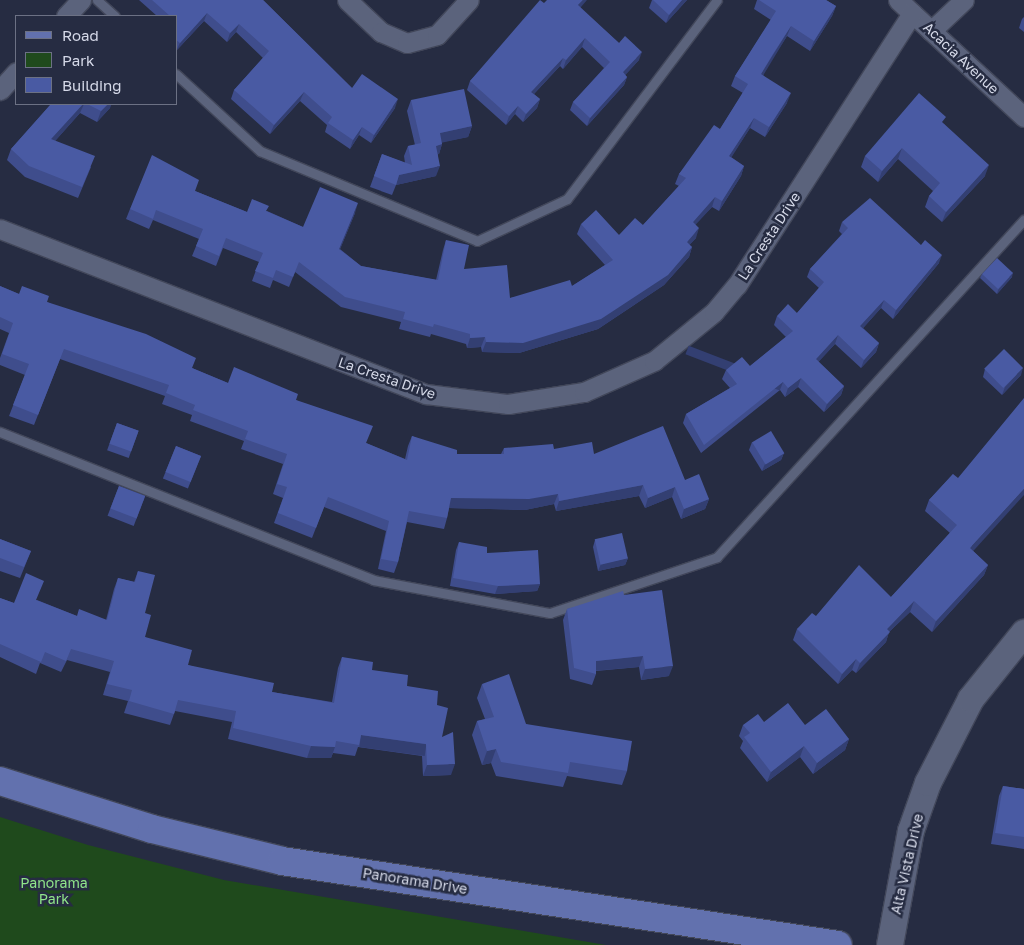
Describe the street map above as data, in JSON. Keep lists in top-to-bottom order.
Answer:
{
  "streets": {
    "main road": ["Panorama Drive"],
    "street": ["Acacia Avenue", "La Cresta Drive", "Alta Vista Drive"]
  },
  "crossings": [
    ["Acacia Avenue", "La Cresta Drive"]
  ],
  "parks": ["Panorama Park"],
  "legend": ["Road", "Park", "Building"]
}
